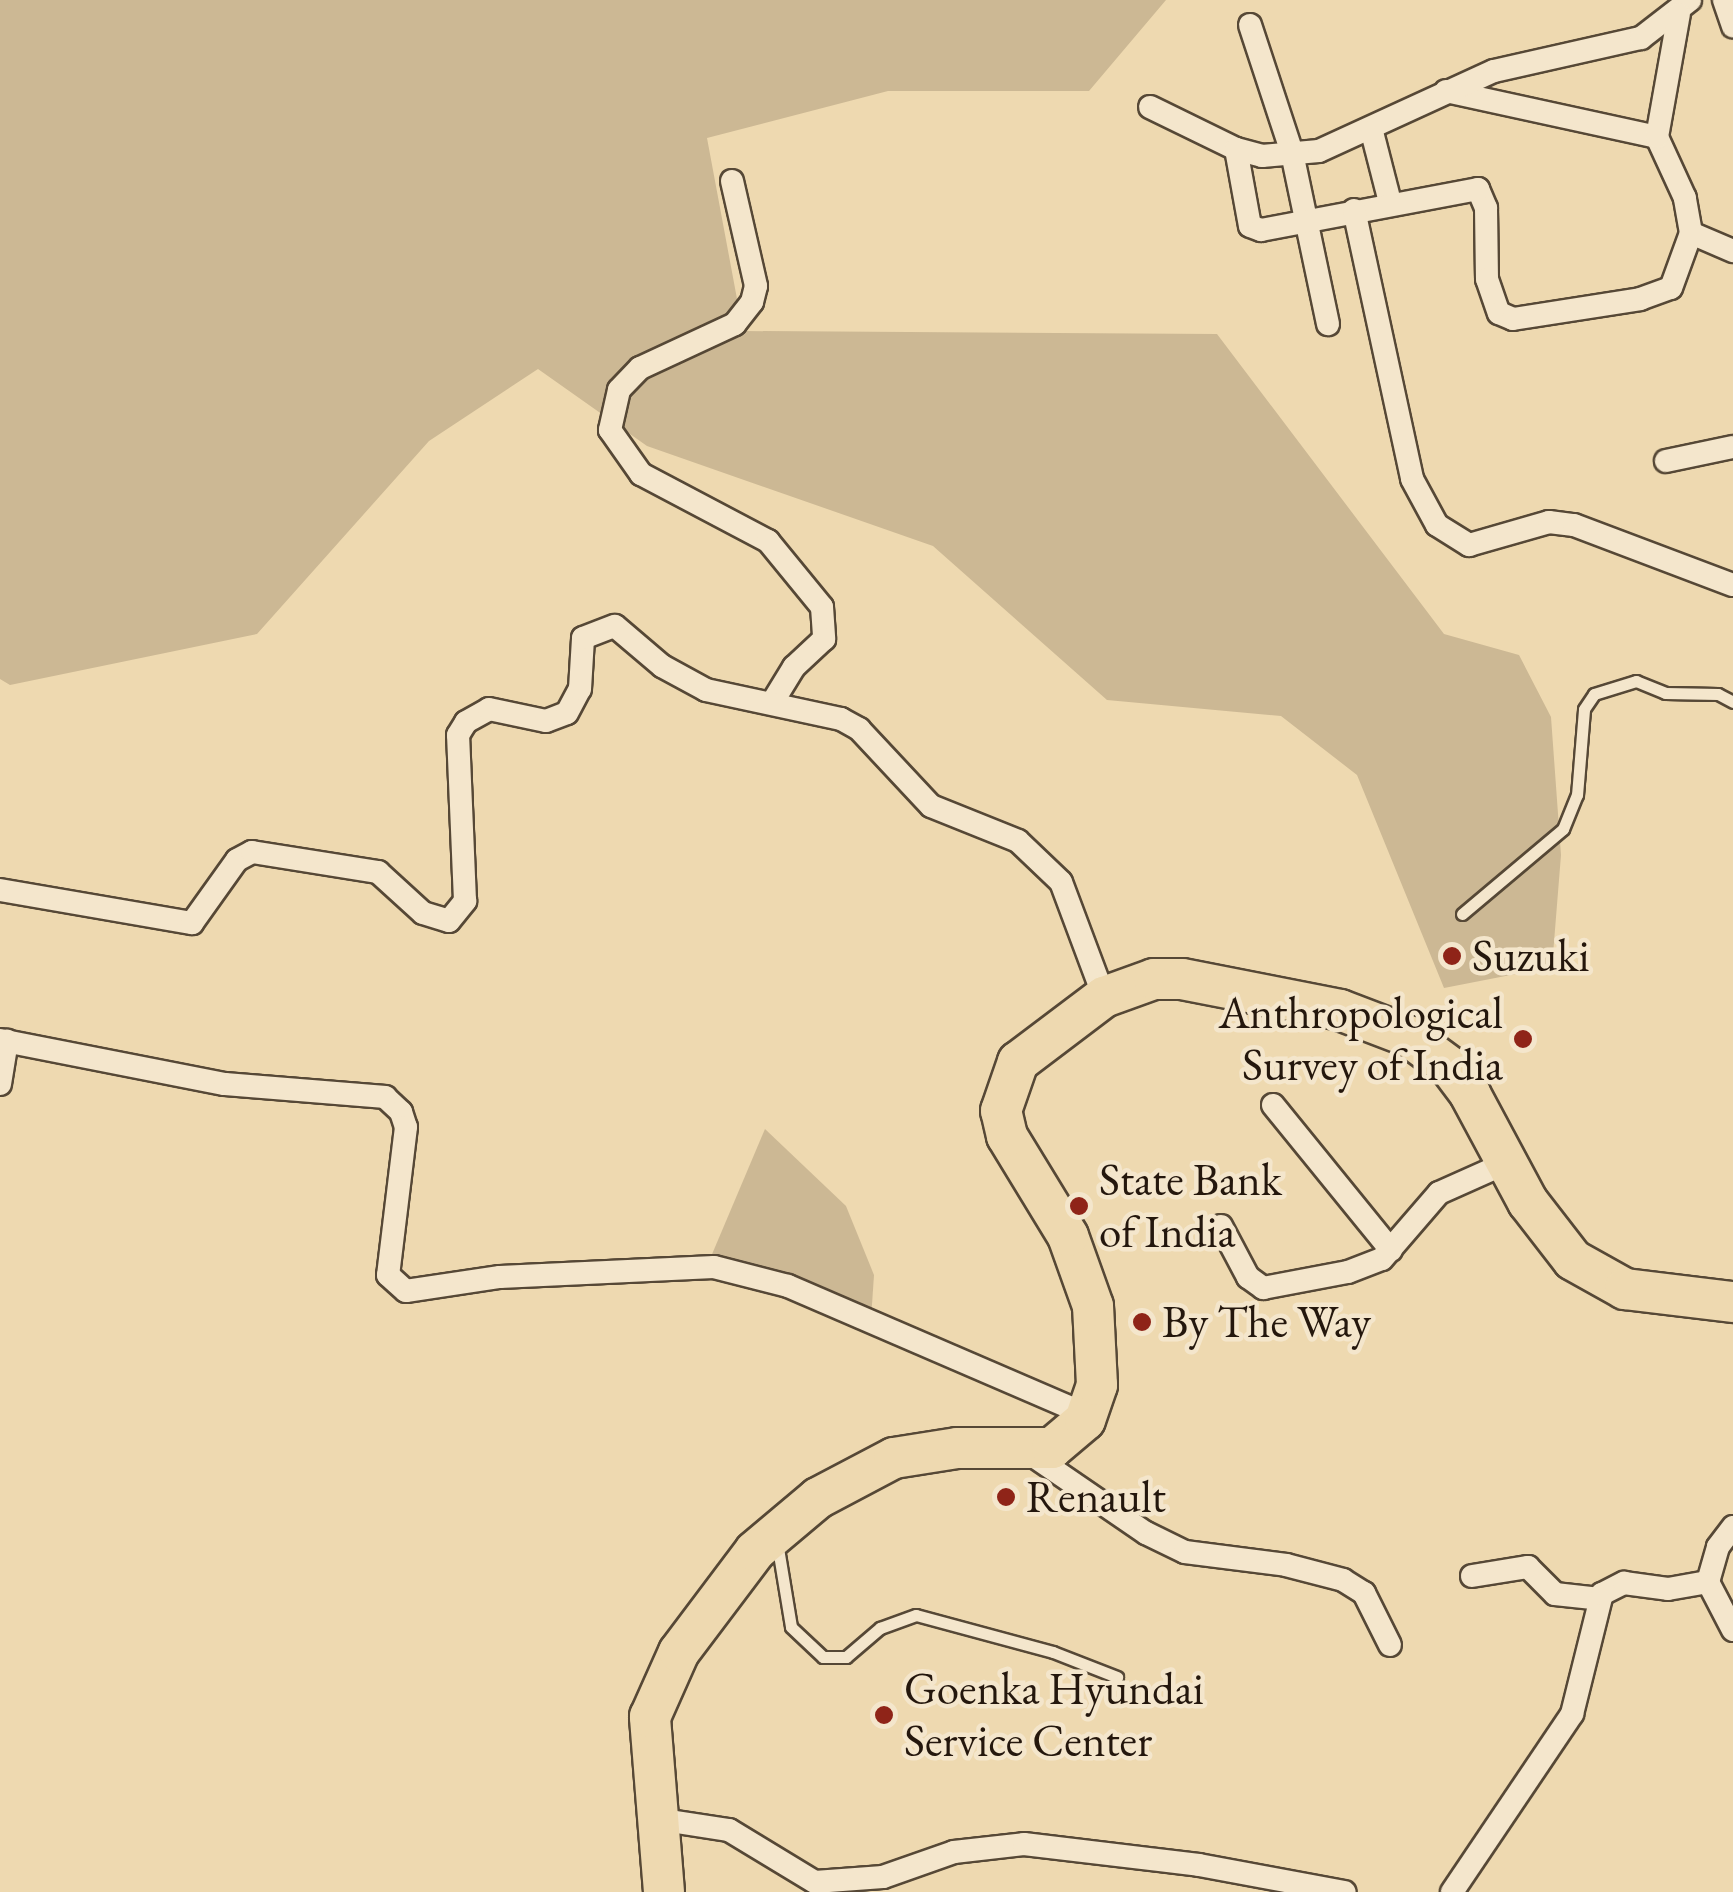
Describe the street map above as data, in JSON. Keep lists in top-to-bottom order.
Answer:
{
  "places": [
    "Suzuki",
    "Anthropological Survey of India",
    "State Bank of India",
    "By The Way",
    "Renault",
    "Goenka Hyundai Service Center"
  ]
}
